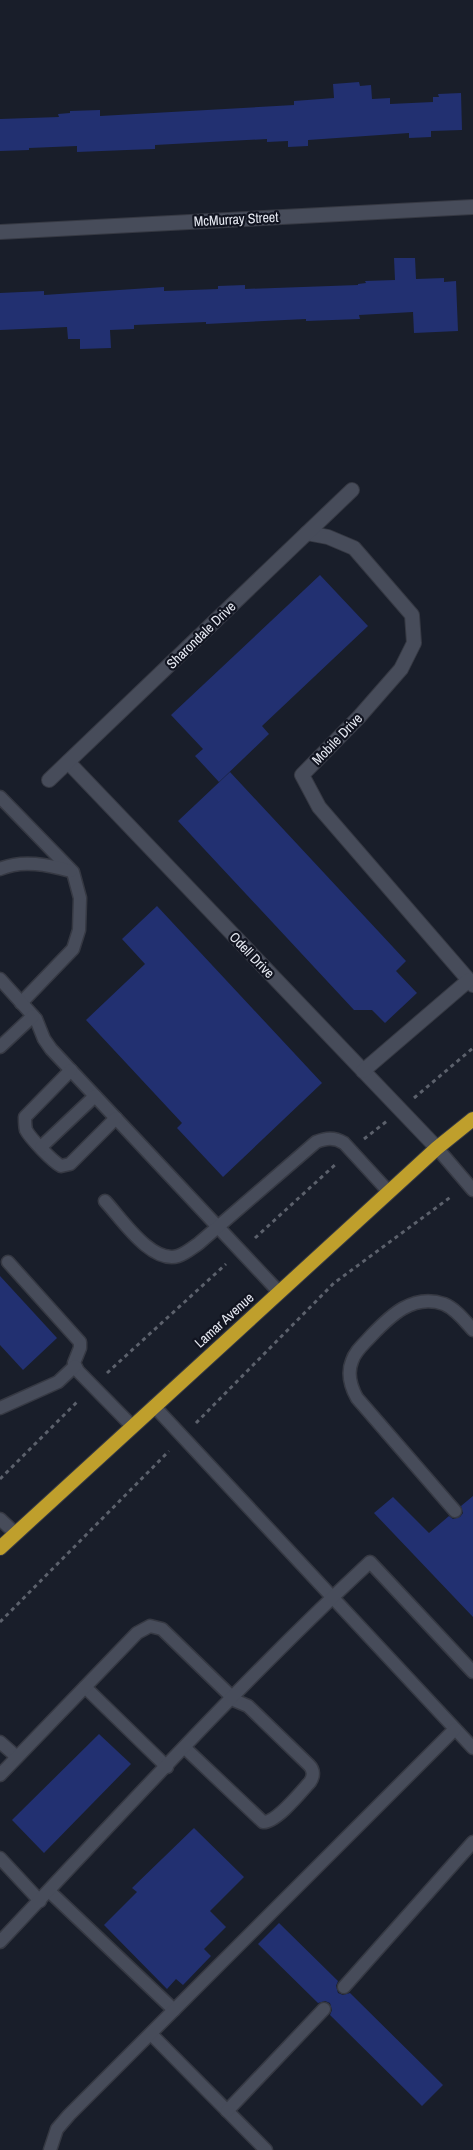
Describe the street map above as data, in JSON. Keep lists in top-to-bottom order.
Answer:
{
  "streets": {
    "highway": ["Lamar Avenue"],
    "street": [
      "McMurray Street",
      "Sharondale Drive",
      "Mobile Drive",
      "Odell Drive"
    ]
  },
  "crossings": [
    ["Sharondale Drive", "Mobile Drive"],
    ["Sharondale Drive", "Odell Drive"],
    ["Odell Drive", "Lamar Avenue"]
  ]
}
